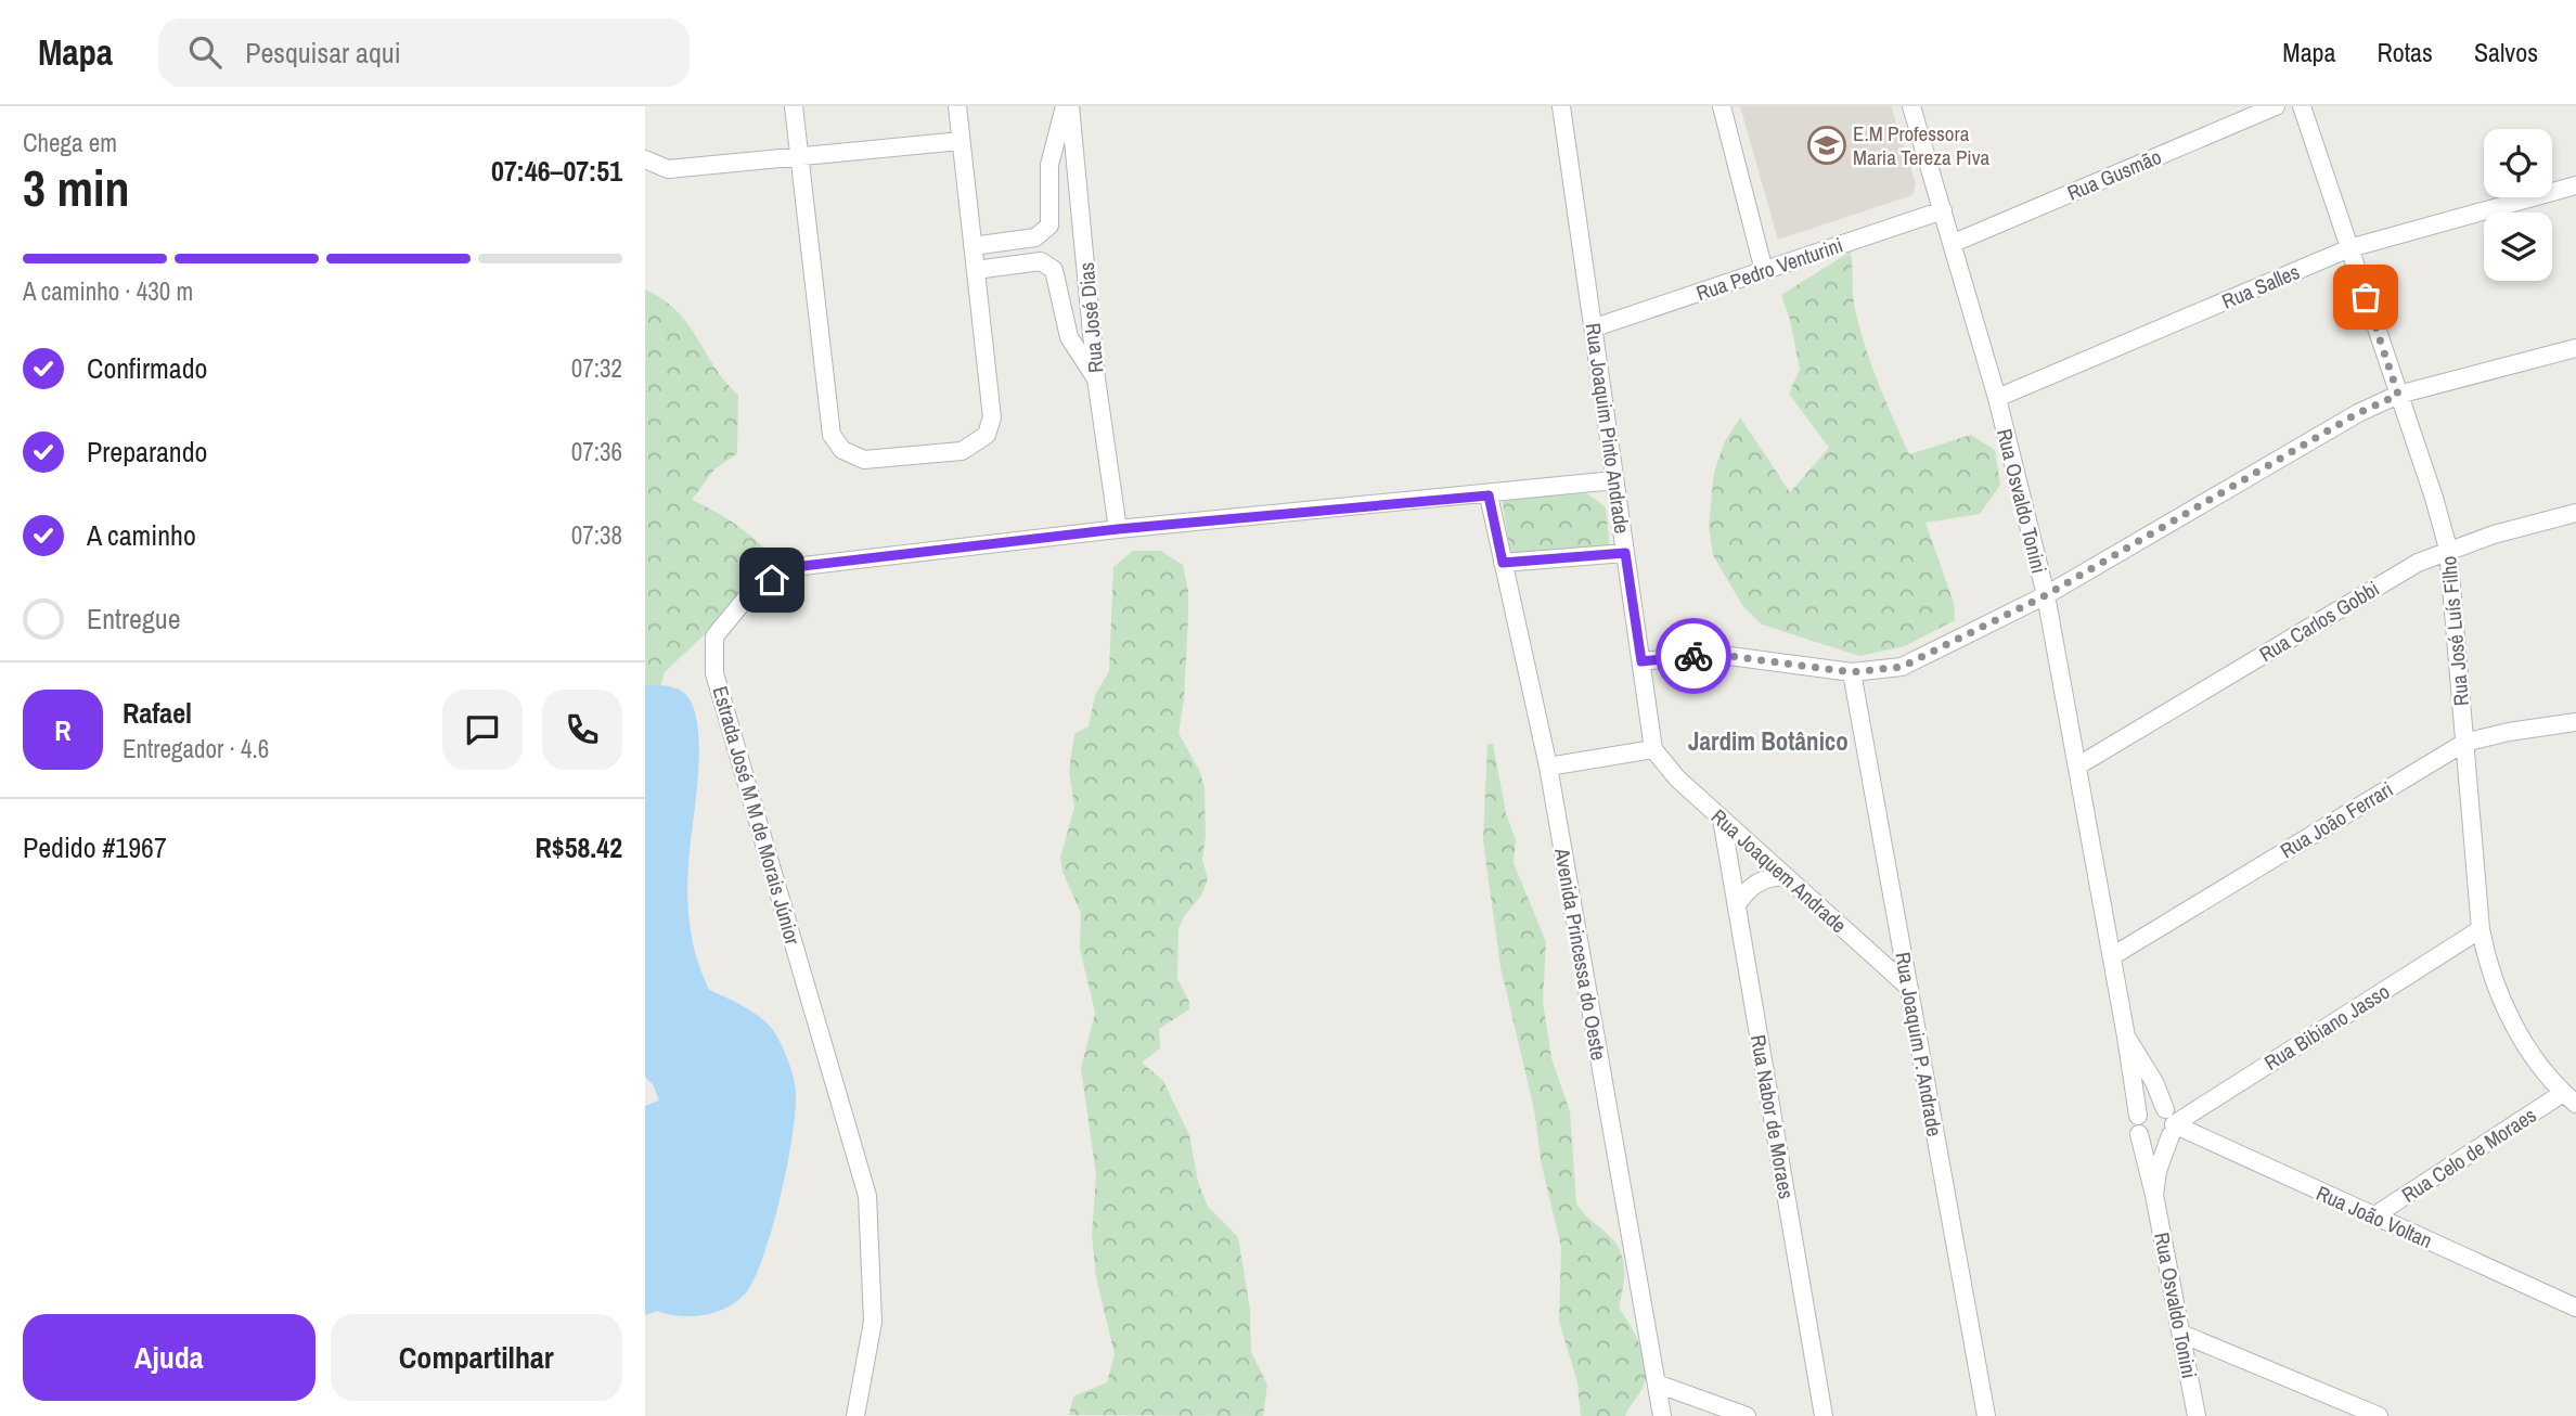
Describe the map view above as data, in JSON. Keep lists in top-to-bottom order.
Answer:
{
  "streets": {
    "street": [
      "Rua Gusmão",
      "Rua Pedro Venturini",
      "Rua Salles",
      "Rua José Dias",
      "Rua Joaquim Pinto Andrade",
      "Rua Osvaldo Tonini",
      "Rua Carlos Gobbi",
      "Rua José Luís Filho",
      "Estrada José M M de Morais Júnior",
      "Rua João Ferrari",
      "Rua Joaquem Andrade",
      "Avenida Princessa do Oeste",
      "Rua Bibiano Jasso",
      "Rua Joaquim P. Andrade",
      "Rua Nabor de Moraes",
      "Rua Celo de Moraes",
      "Rua João Voltan"
    ]
  },
  "crossings": [
    ["Rua Gusmão", "Rua Osvaldo Tonini"],
    ["Rua Pedro Venturini", "Rua Joaquim Pinto Andrade"],
    ["Rua Pedro Venturini", "Rua Osvaldo Tonini"],
    ["Rua Salles", "Rua Osvaldo Tonini"],
    ["Rua Salles", "Rua José Luís Filho"],
    ["Rua José Dias", "Estrada José M M de Morais Júnior"],
    ["Rua Joaquim Pinto Andrade", "Estrada José M M de Morais Júnior"],
    ["Rua Joaquim Pinto Andrade", "Rua Joaquem Andrade"],
    ["Rua Osvaldo Tonini", "Rua Carlos Gobbi"],
    ["Rua Osvaldo Tonini", "Rua João Ferrari"],
    ["Rua Osvaldo Tonini", "Rua Bibiano Jasso"],
    ["Rua Osvaldo Tonini", "Rua João Voltan"],
    ["Rua Carlos Gobbi", "Rua José Luís Filho"],
    ["Rua José Luís Filho", "Rua João Ferrari"],
    ["Rua José Luís Filho", "Rua Bibiano Jasso"],
    ["Rua José Luís Filho", "Rua Celo de Moraes"],
    ["Estrada José M M de Morais Júnior", "Avenida Princessa do Oeste"],
    ["Rua Joaquem Andrade", "Rua Joaquim P. Andrade"],
    ["Rua Joaquem Andrade", "Rua Nabor de Moraes"],
    ["Rua Bibiano Jasso", "Rua João Voltan"],
    ["Rua Celo de Moraes", "Rua João Voltan"]
  ],
  "districts": ["Jardim Botânico"],
  "places": {
    "school or university": ["E.M Professora Maria Tereza Piva"]
  },
  "page": {
    "header": "Mapa",
    "search": "Pesquisar aqui",
    "nav": ["Mapa", "Rotas", "Salvos"],
    "heading": ["3 min", "Chega em", "07:46–07:51"],
    "panel": [
      "Rafael",
      "Entregador · 4.6",
      "Pedido #1967",
      "R$58.42"
    ],
    "bar": "A caminho · 430 m",
    "list": [
      ["Confirmado", "07:32"],
      ["Preparando", "07:36"],
      ["A caminho", "07:38"],
      "Entregue"
    ],
    "round": "R",
    "buttons": ["Ajuda", "Compartilhar"]
  }
}
